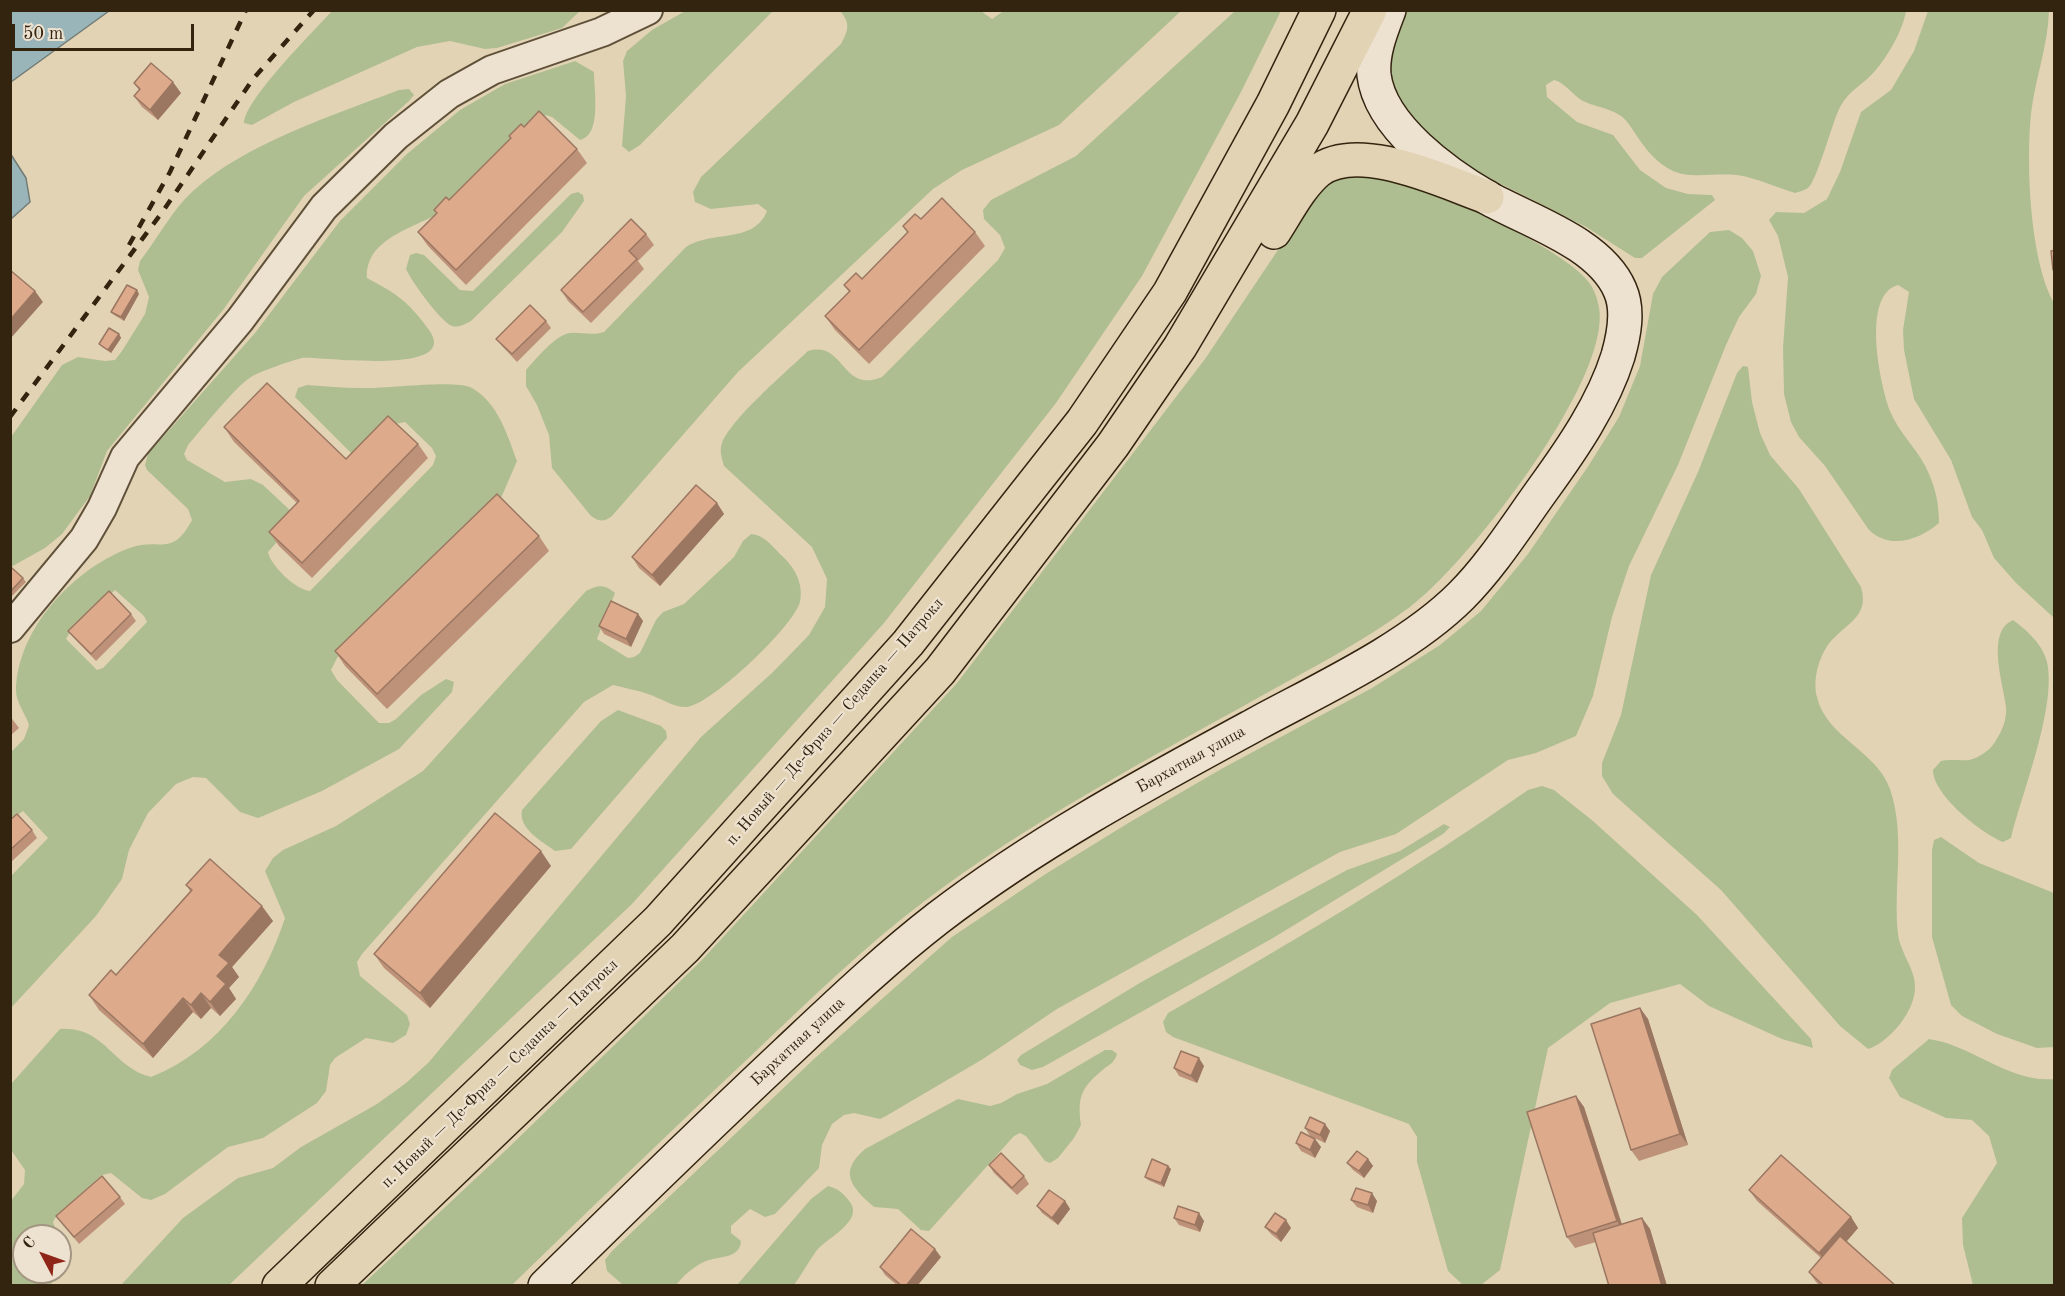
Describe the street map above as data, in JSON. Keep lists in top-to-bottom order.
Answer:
{
  "streets": {
    "main road": ["п. Новый — Де-Фриз — Седанка — Патрокл", "Бархатная улица"]
  },
  "scale_bar": "50 m",
  "north": "top left"
}
